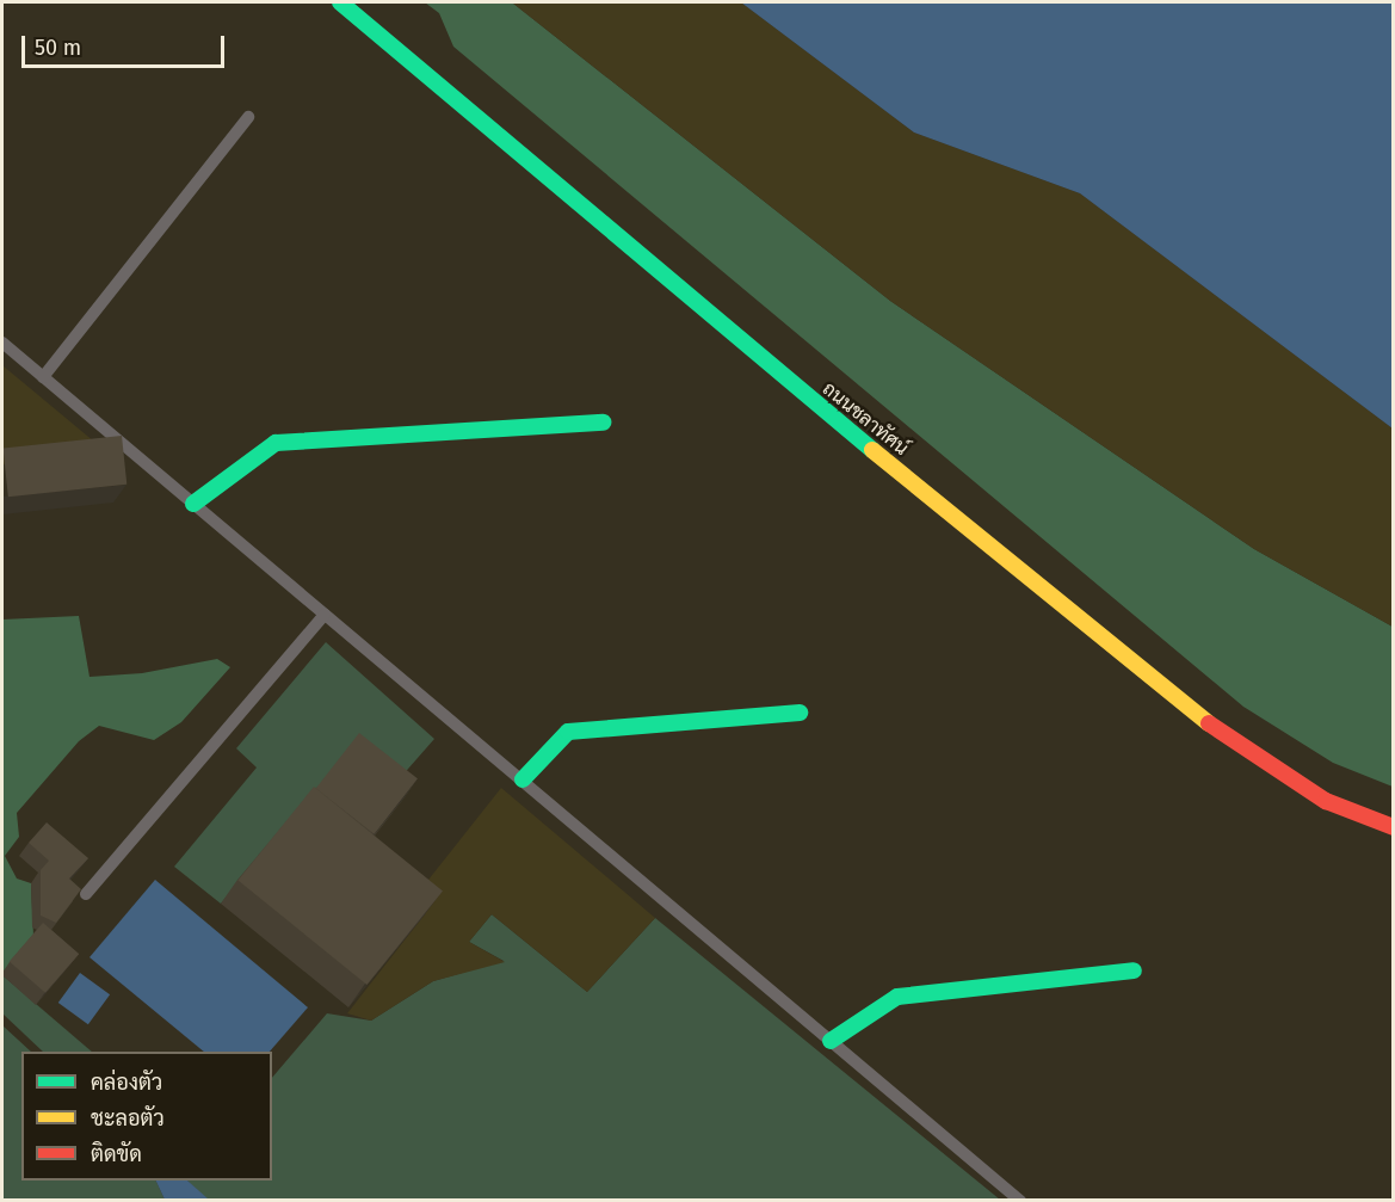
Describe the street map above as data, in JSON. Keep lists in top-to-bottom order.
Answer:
{
  "streets": {
    "main road": ["ถนนชลาทัศน์"]
  },
  "legend": ["คล่องตัว", "ชะลอตัว", "ติดขัด"],
  "scale_bar": "50 m"
}
